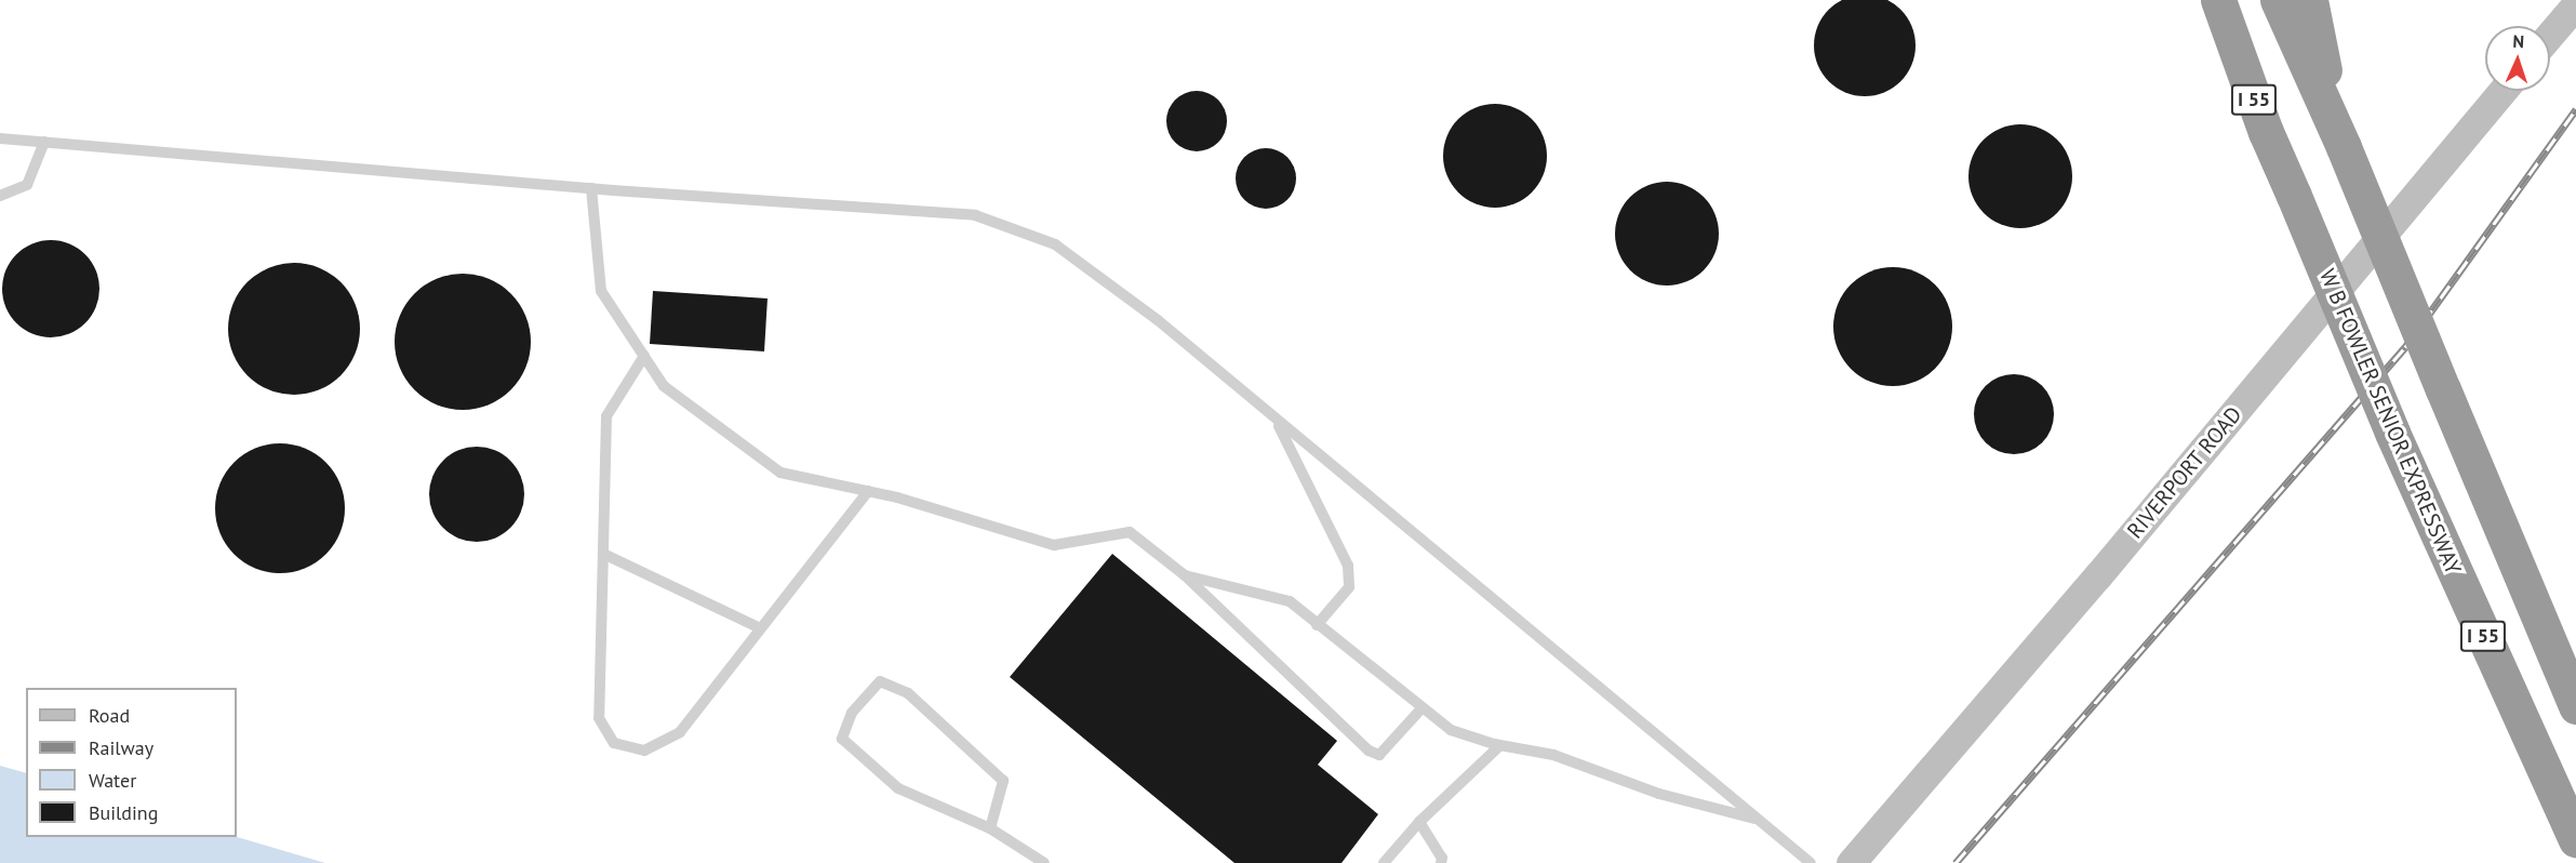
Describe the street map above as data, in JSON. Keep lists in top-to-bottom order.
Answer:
{
  "streets": {
    "highway": ["I 55", "W B FOWLER SENIOR EXPRESSWAY"],
    "main road": ["RIVERPORT ROAD"]
  },
  "legend": [
    "Road",
    "Railway",
    "Water",
    "Building"
  ],
  "north": "top"
}
